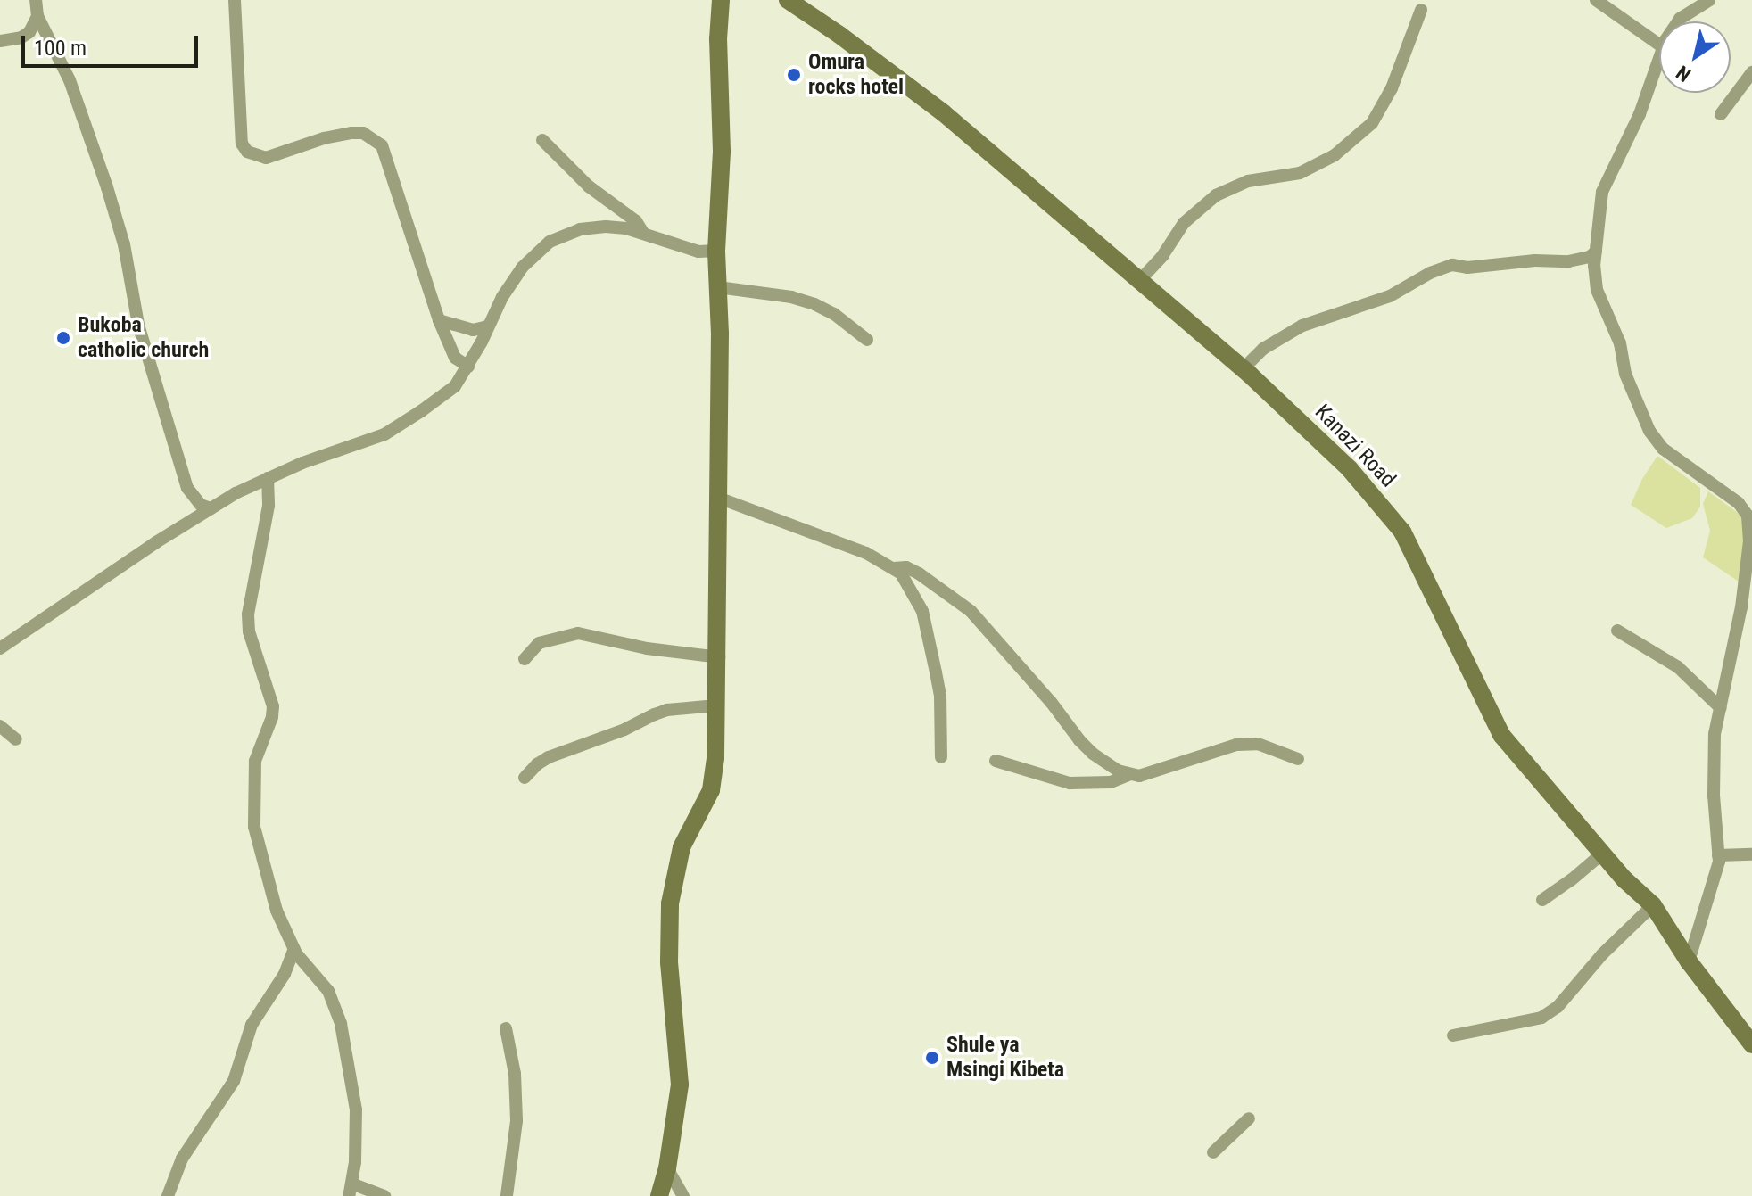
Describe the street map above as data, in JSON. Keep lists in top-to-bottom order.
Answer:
{
  "streets": {
    "main road": ["Kanazi Road"]
  },
  "places": ["Omura rocks hotel", "Bukoba catholic church", "Shule ya Msingi Kibeta"],
  "scale_bar": "100 m",
  "north": "bottom left"
}
